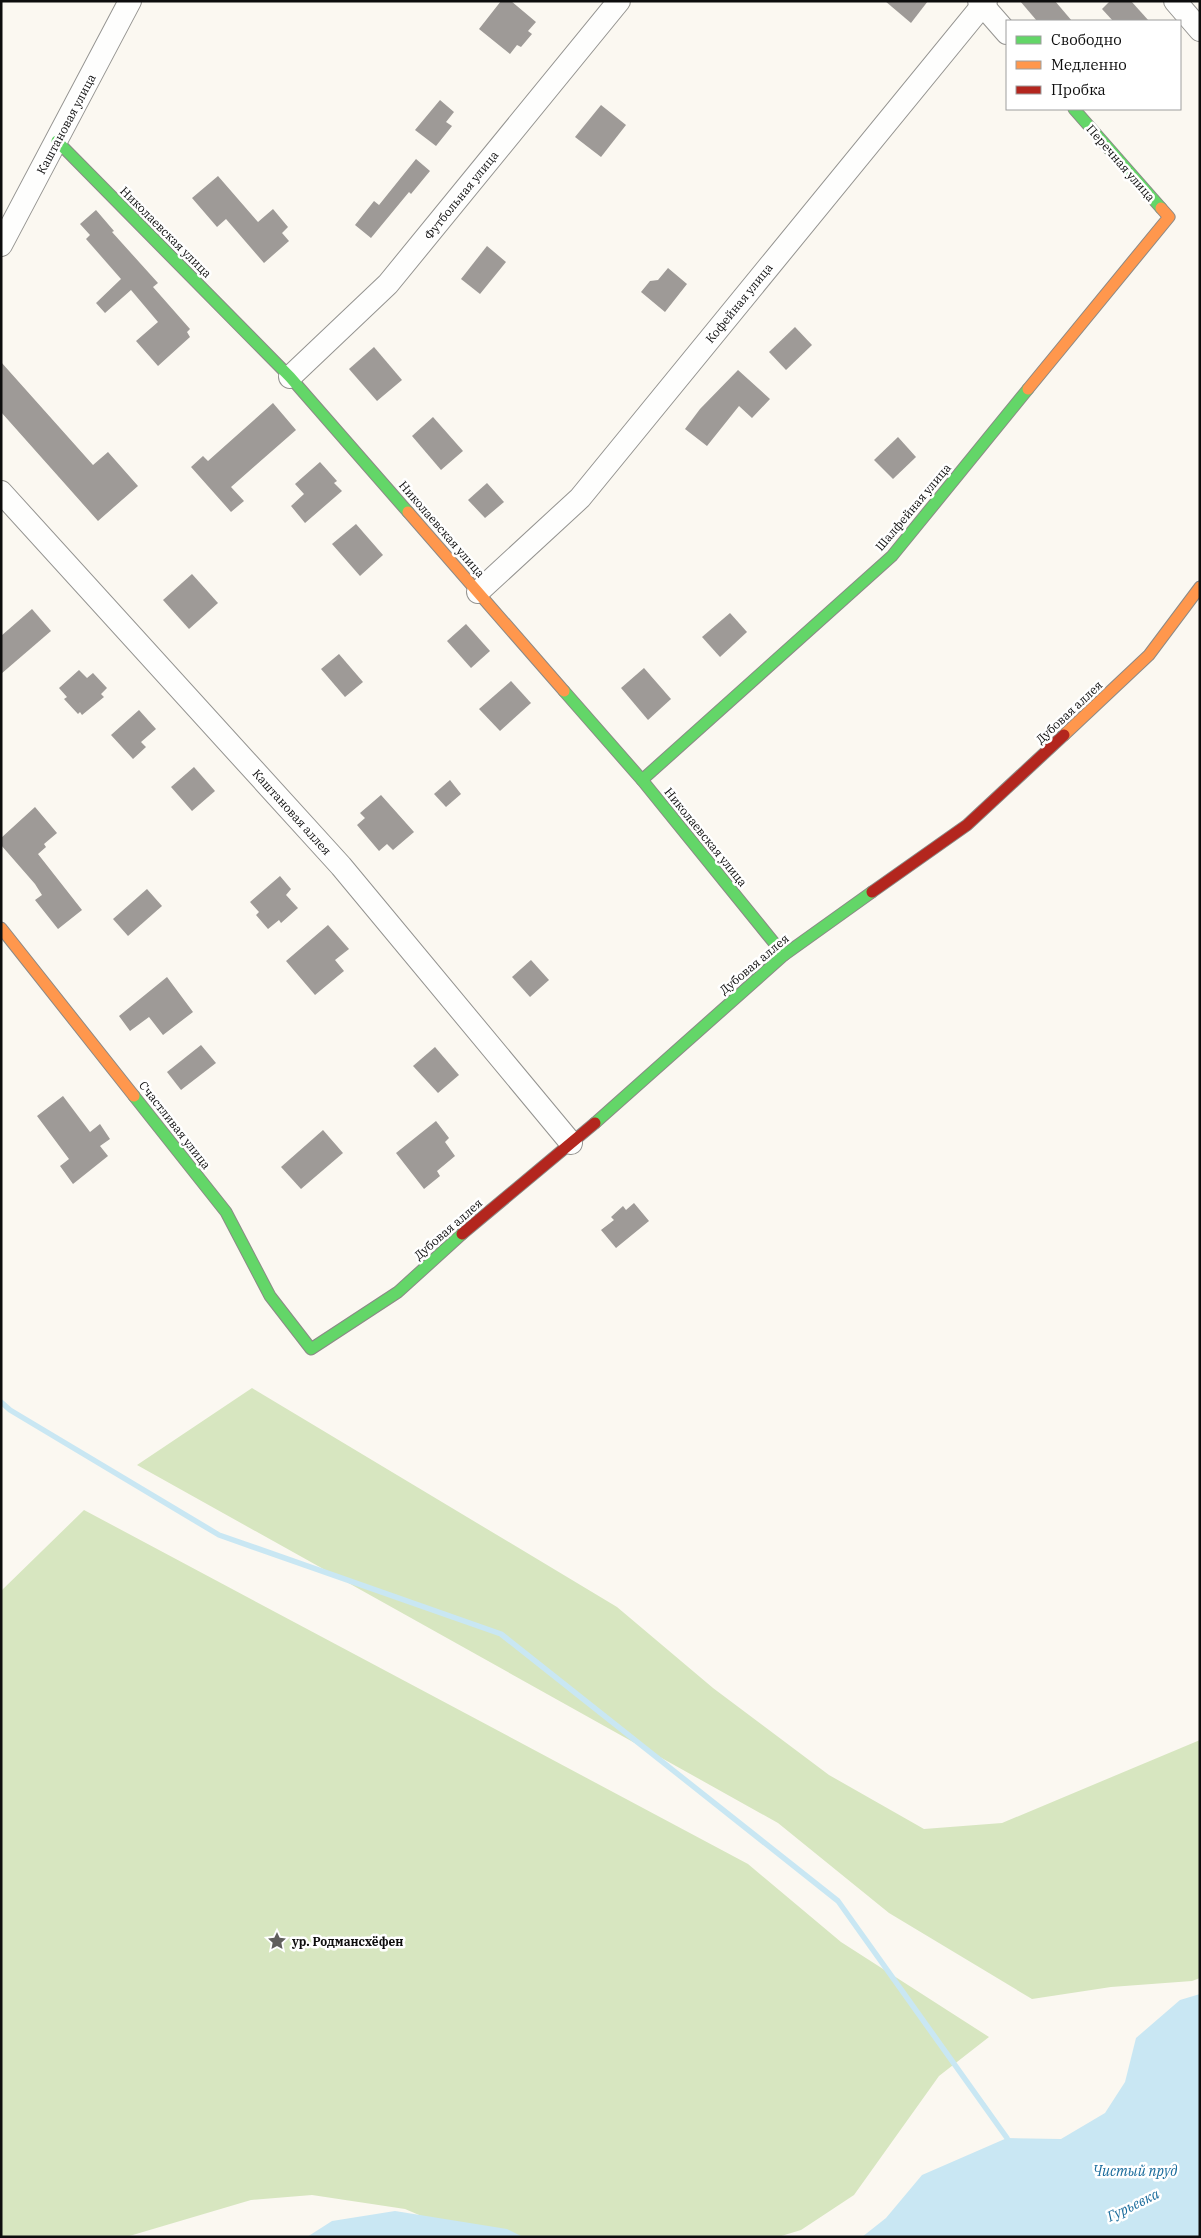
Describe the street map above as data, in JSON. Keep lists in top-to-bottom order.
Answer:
{
  "streets": {
    "street": [
      "Каштановая улица",
      "Перечная улица",
      "Футбольная улица",
      "Николаевская улица",
      "Кофейная улица",
      "Шалфейная улица",
      "Дубовая аллея",
      "Каштановая аллея",
      "Счастливая улица"
    ]
  },
  "crossings": [
    ["Каштановая улица", "Николаевская улица"],
    ["Перечная улица", "Шалфейная улица"],
    ["Футбольная улица", "Николаевская улица"],
    ["Николаевская улица", "Кофейная улица"],
    ["Николаевская улица", "Шалфейная улица"],
    ["Николаевская улица", "Дубовая аллея"],
    ["Дубовая аллея", "Каштановая аллея"],
    ["Дубовая аллея", "Счастливая улица"]
  ],
  "water": ["Чистый пруд", "Гурьевка"],
  "places": {
    "place": ["ур. Родмансхёфен"]
  },
  "legend": ["Свободно", "Медленно", "Пробка"]
}
